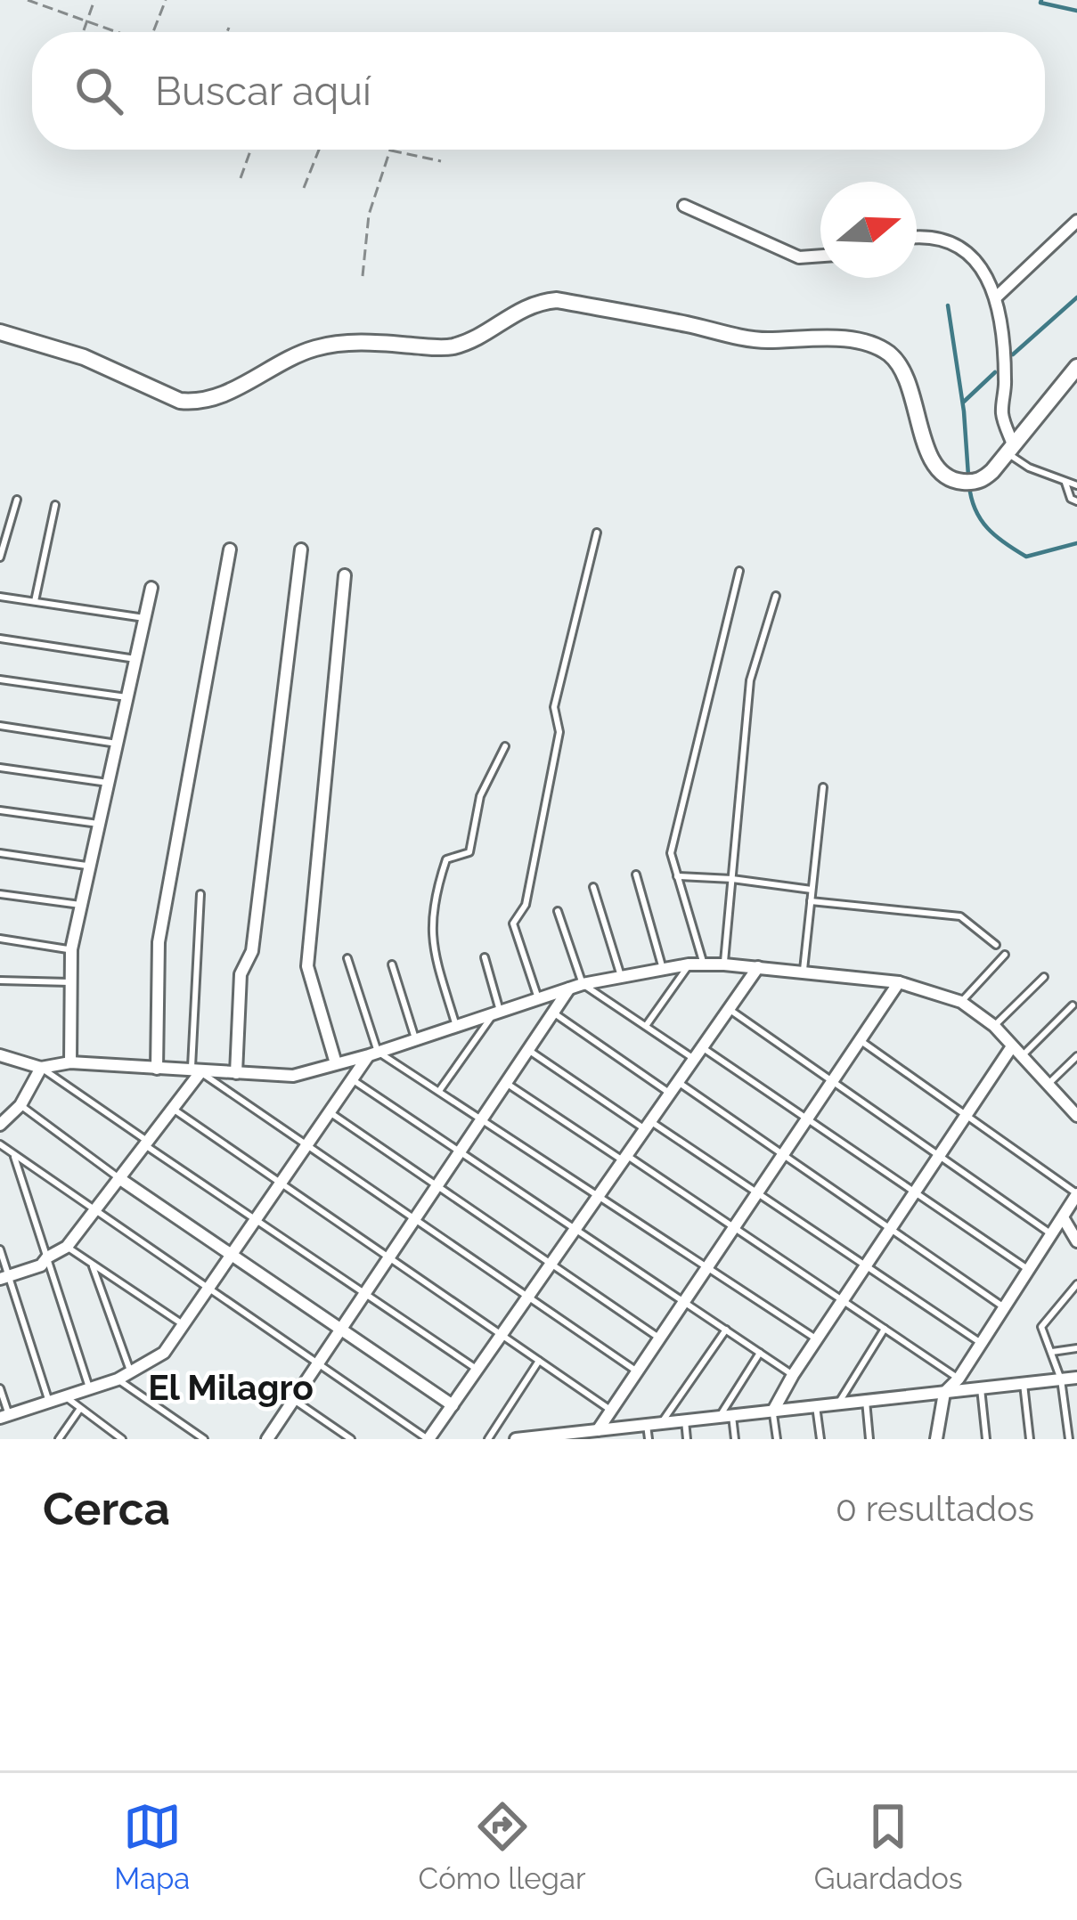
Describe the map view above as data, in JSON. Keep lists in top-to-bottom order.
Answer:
{
  "districts": ["El Milagro"],
  "north": "right",
  "page": {
    "search": "Buscar aquí",
    "heading": ["Cerca", "0 resultados"],
    "nav": ["Mapa", "Cómo llegar", "Guardados"]
  }
}
